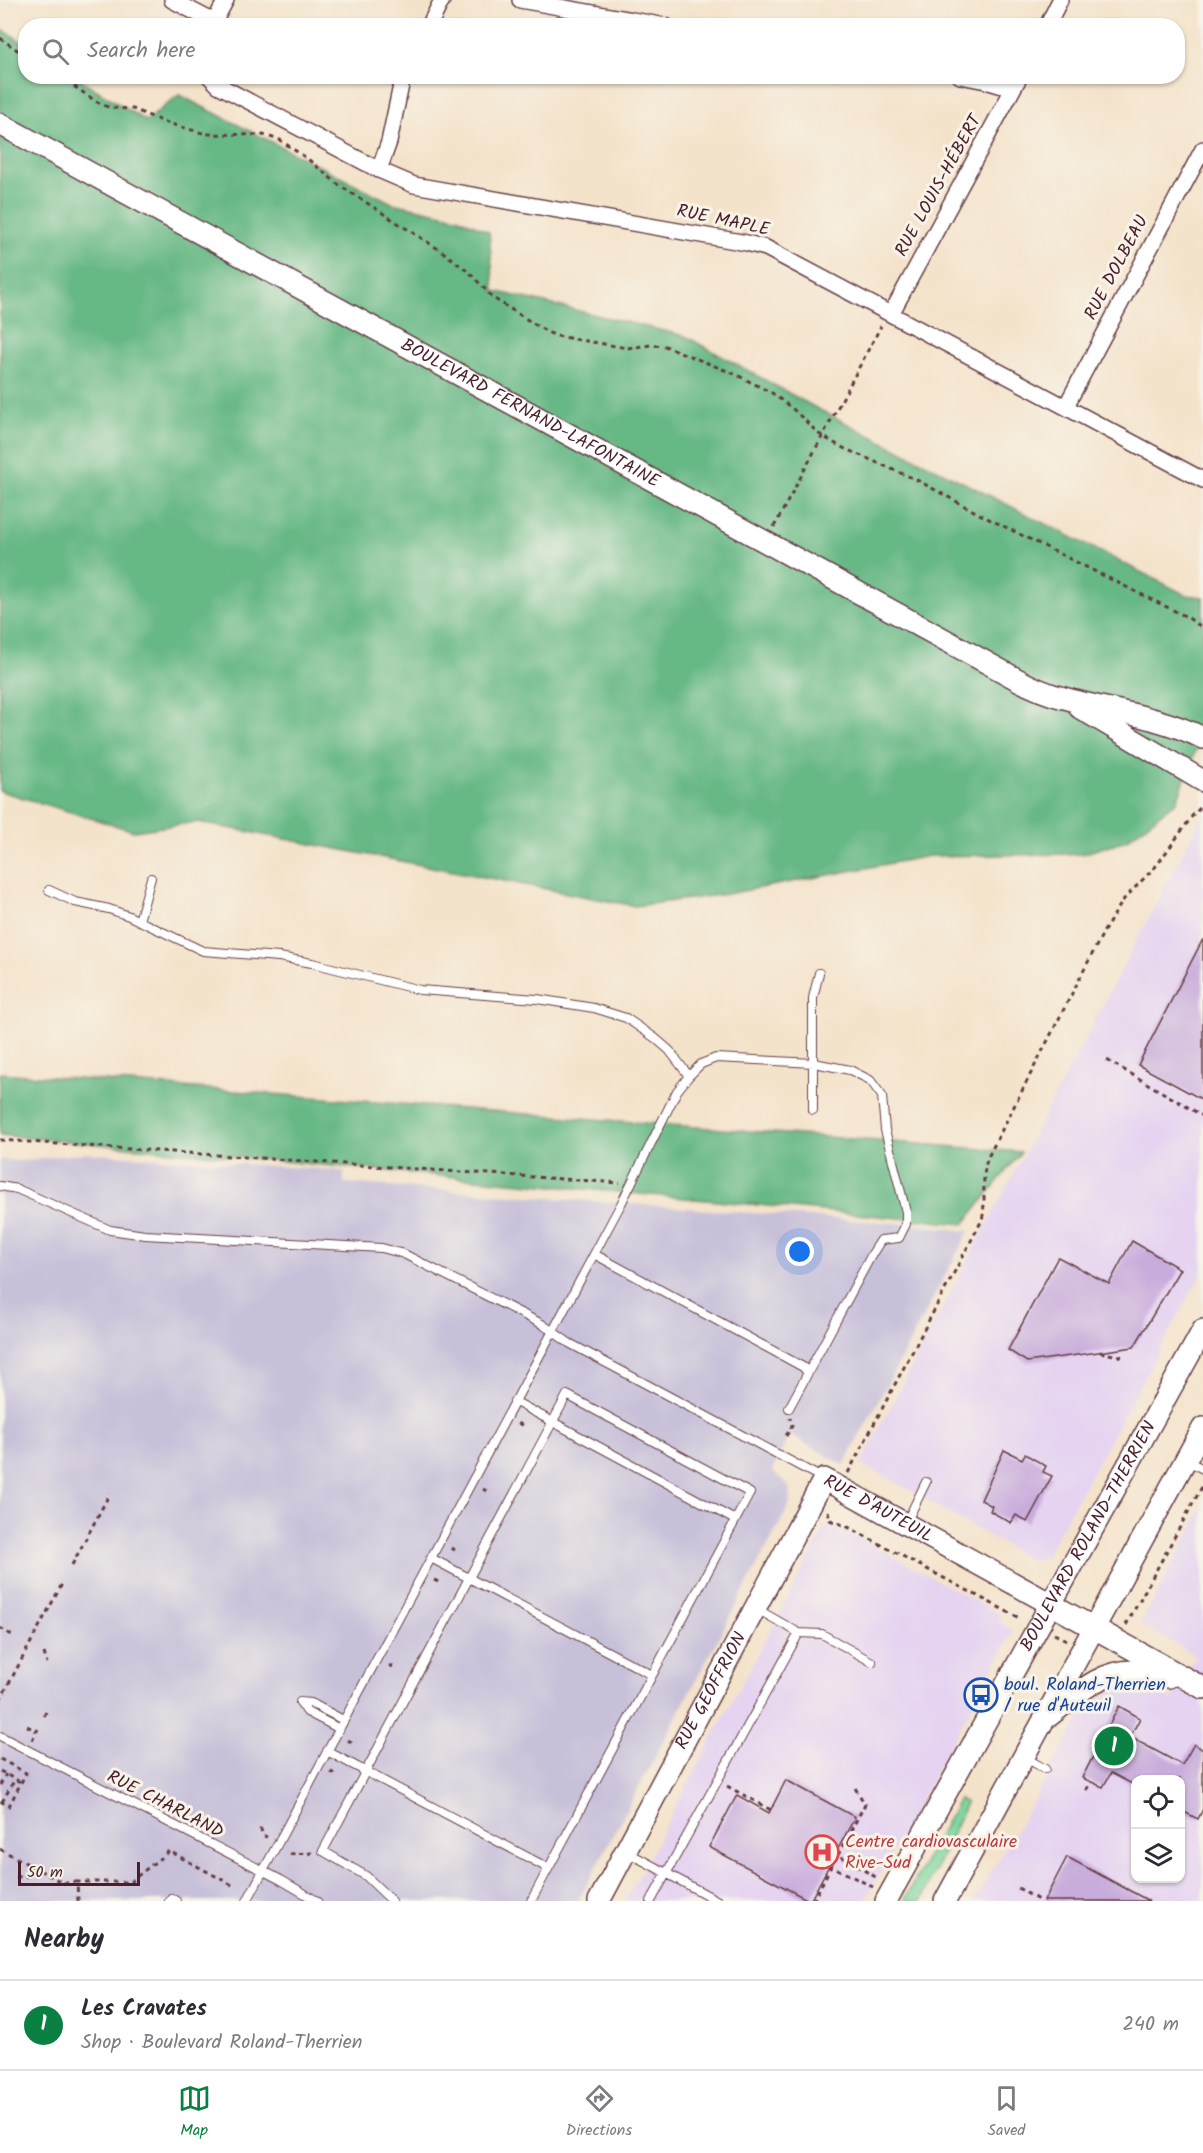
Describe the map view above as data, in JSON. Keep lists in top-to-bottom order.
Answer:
{
  "streets": {
    "street": [
      "RUE LOUIS-HÉBERT",
      "RUE MAPLE",
      "RUE DOLBEAU",
      "BOULEVARD FERNAND-LAFONTAINE",
      "RUE D'AUTEUIL",
      "BOULEVARD ROLAND-THERRIEN",
      "RUE GEOFFRION"
    ],
    "lane": ["RUE CHARLAND"]
  },
  "crossings": [
    ["RUE LOUIS-HÉBERT", "RUE MAPLE"],
    ["RUE MAPLE", "RUE DOLBEAU"],
    ["RUE D'AUTEUIL", "BOULEVARD ROLAND-THERRIEN"],
    ["RUE D'AUTEUIL", "RUE GEOFFRION"]
  ],
  "places": {
    "bus stop": ["boul. Roland-Therrien / rue d'Auteuil"],
    "hospital": ["Centre cardiovasculaire Rive-Sud"]
  },
  "scale_bar": "50 m",
  "page": {
    "search": "Search here",
    "pins": "1",
    "scale": "50 m",
    "heading": "Nearby",
    "list": [
      {
        "mark": "1",
        "name": "Les Cravates",
        "note": "Shop · Boulevard Roland-Therrien",
        "value": "240 m"
      }
    ],
    "nav": ["Map", "Directions", "Saved"]
  }
}
